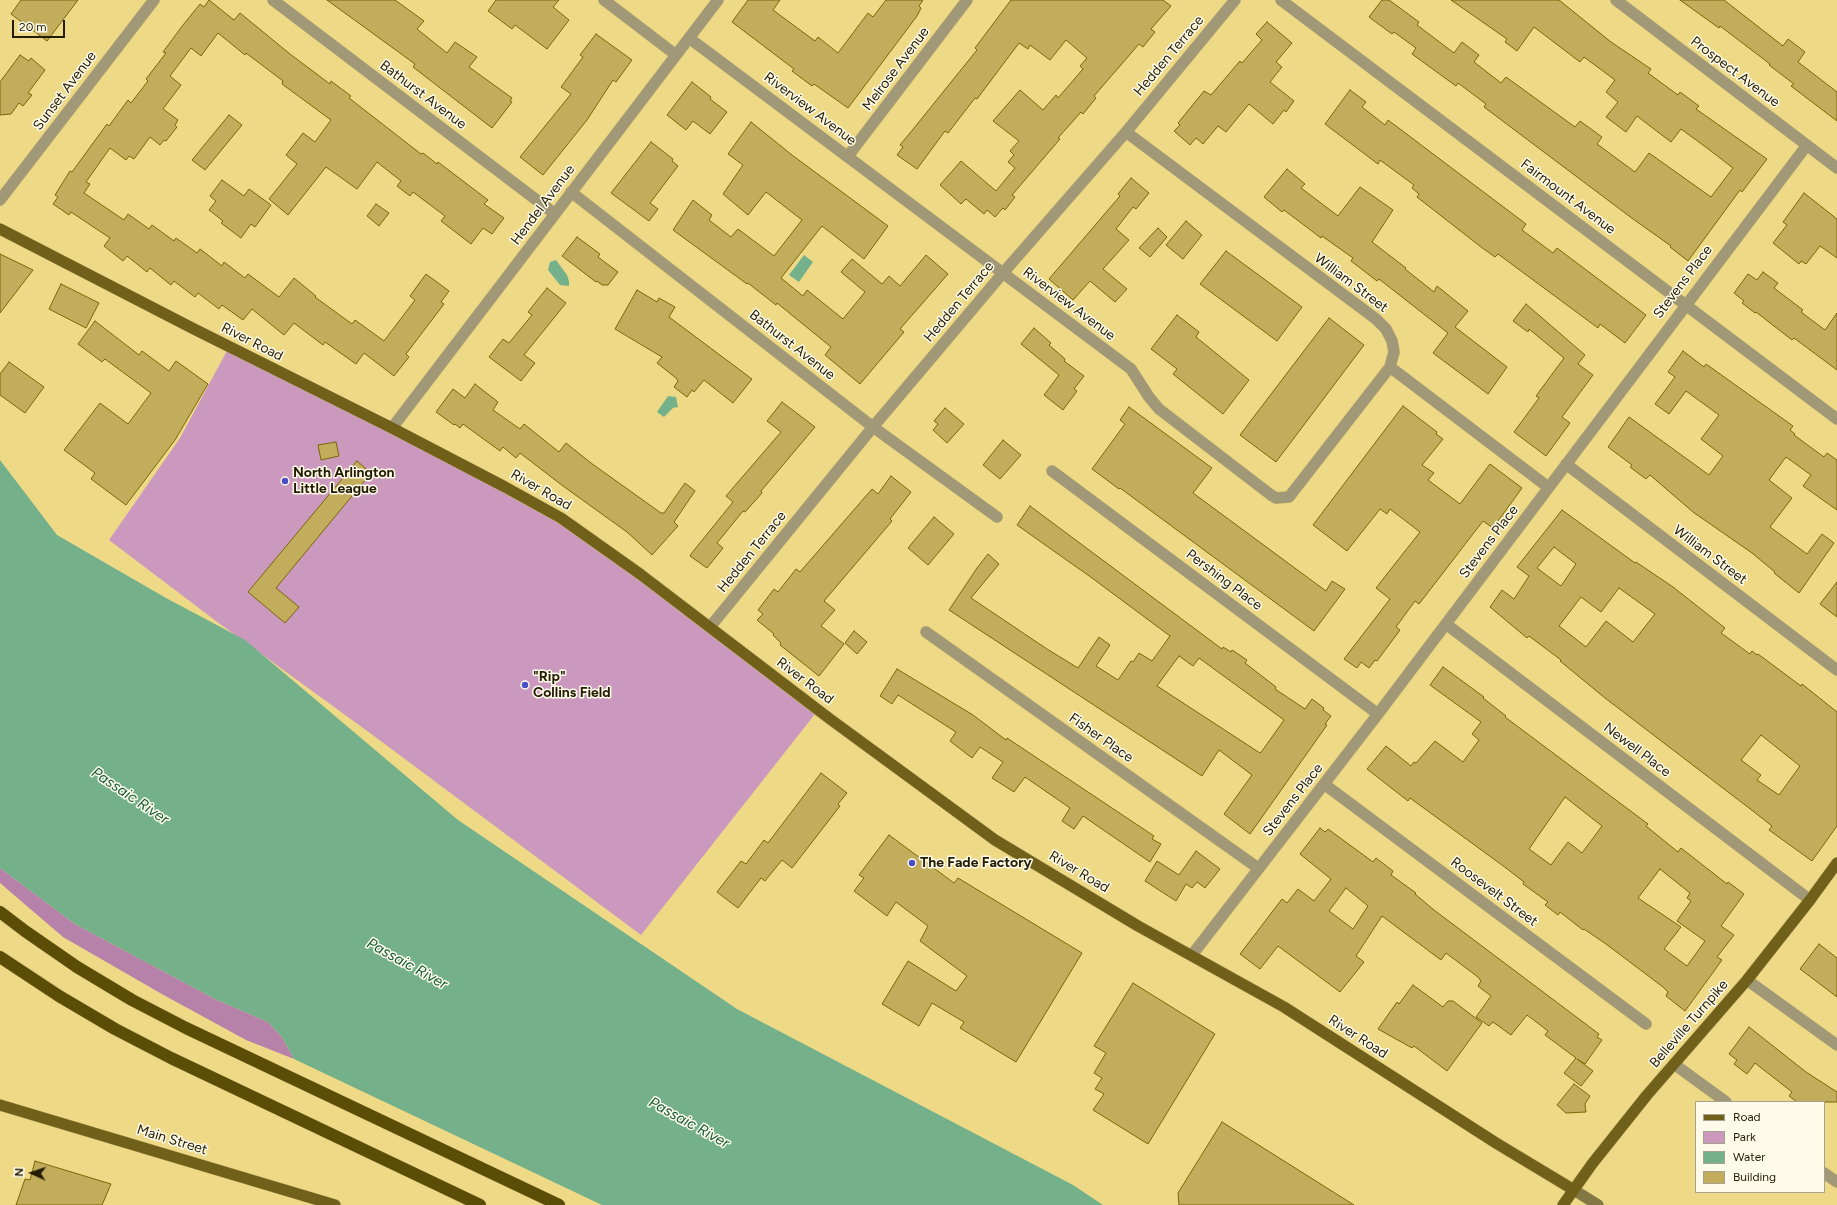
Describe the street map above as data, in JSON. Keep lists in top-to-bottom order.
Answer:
{
  "streets": {
    "main road": ["River Road", "Belleville Turnpike", "Main Street"],
    "street": [
      "Hedden Terrace",
      "Melrose Avenue",
      "Prospect Avenue",
      "Sunset Avenue",
      "Bathurst Avenue",
      "Riverview Avenue",
      "Fairmount Avenue",
      "Hendel Avenue",
      "Stevens Place",
      "William Street",
      "Pershing Place",
      "Fisher Place",
      "Newell Place",
      "Roosevelt Street"
    ]
  },
  "crossings": [
    ["Hedden Terrace", "Bathurst Avenue"],
    ["Hedden Terrace", "Riverview Avenue"],
    ["Hedden Terrace", "William Street"],
    ["Hedden Terrace", "River Road"],
    ["Melrose Avenue", "Riverview Avenue"],
    ["Prospect Avenue", "Stevens Place"],
    ["Bathurst Avenue", "Hendel Avenue"],
    ["Riverview Avenue", "Hendel Avenue"],
    ["Riverview Avenue", "William Street"],
    ["Fairmount Avenue", "Stevens Place"],
    ["Hendel Avenue", "River Road"],
    ["Stevens Place", "William Street"],
    ["Stevens Place", "River Road"],
    ["Stevens Place", "Pershing Place"],
    ["Stevens Place", "Fisher Place"],
    ["Stevens Place", "Newell Place"],
    ["Stevens Place", "Roosevelt Street"],
    ["River Road", "Belleville Turnpike"],
    ["Newell Place", "Belleville Turnpike"]
  ],
  "water": ["Passaic River"],
  "places": ["North Arlington Little League", "\"Rip\" Collins Field", "The Fade Factory"],
  "legend": [
    "Road",
    "Park",
    "Water",
    "Building"
  ],
  "scale_bar": "20 m",
  "north": "left"
}
